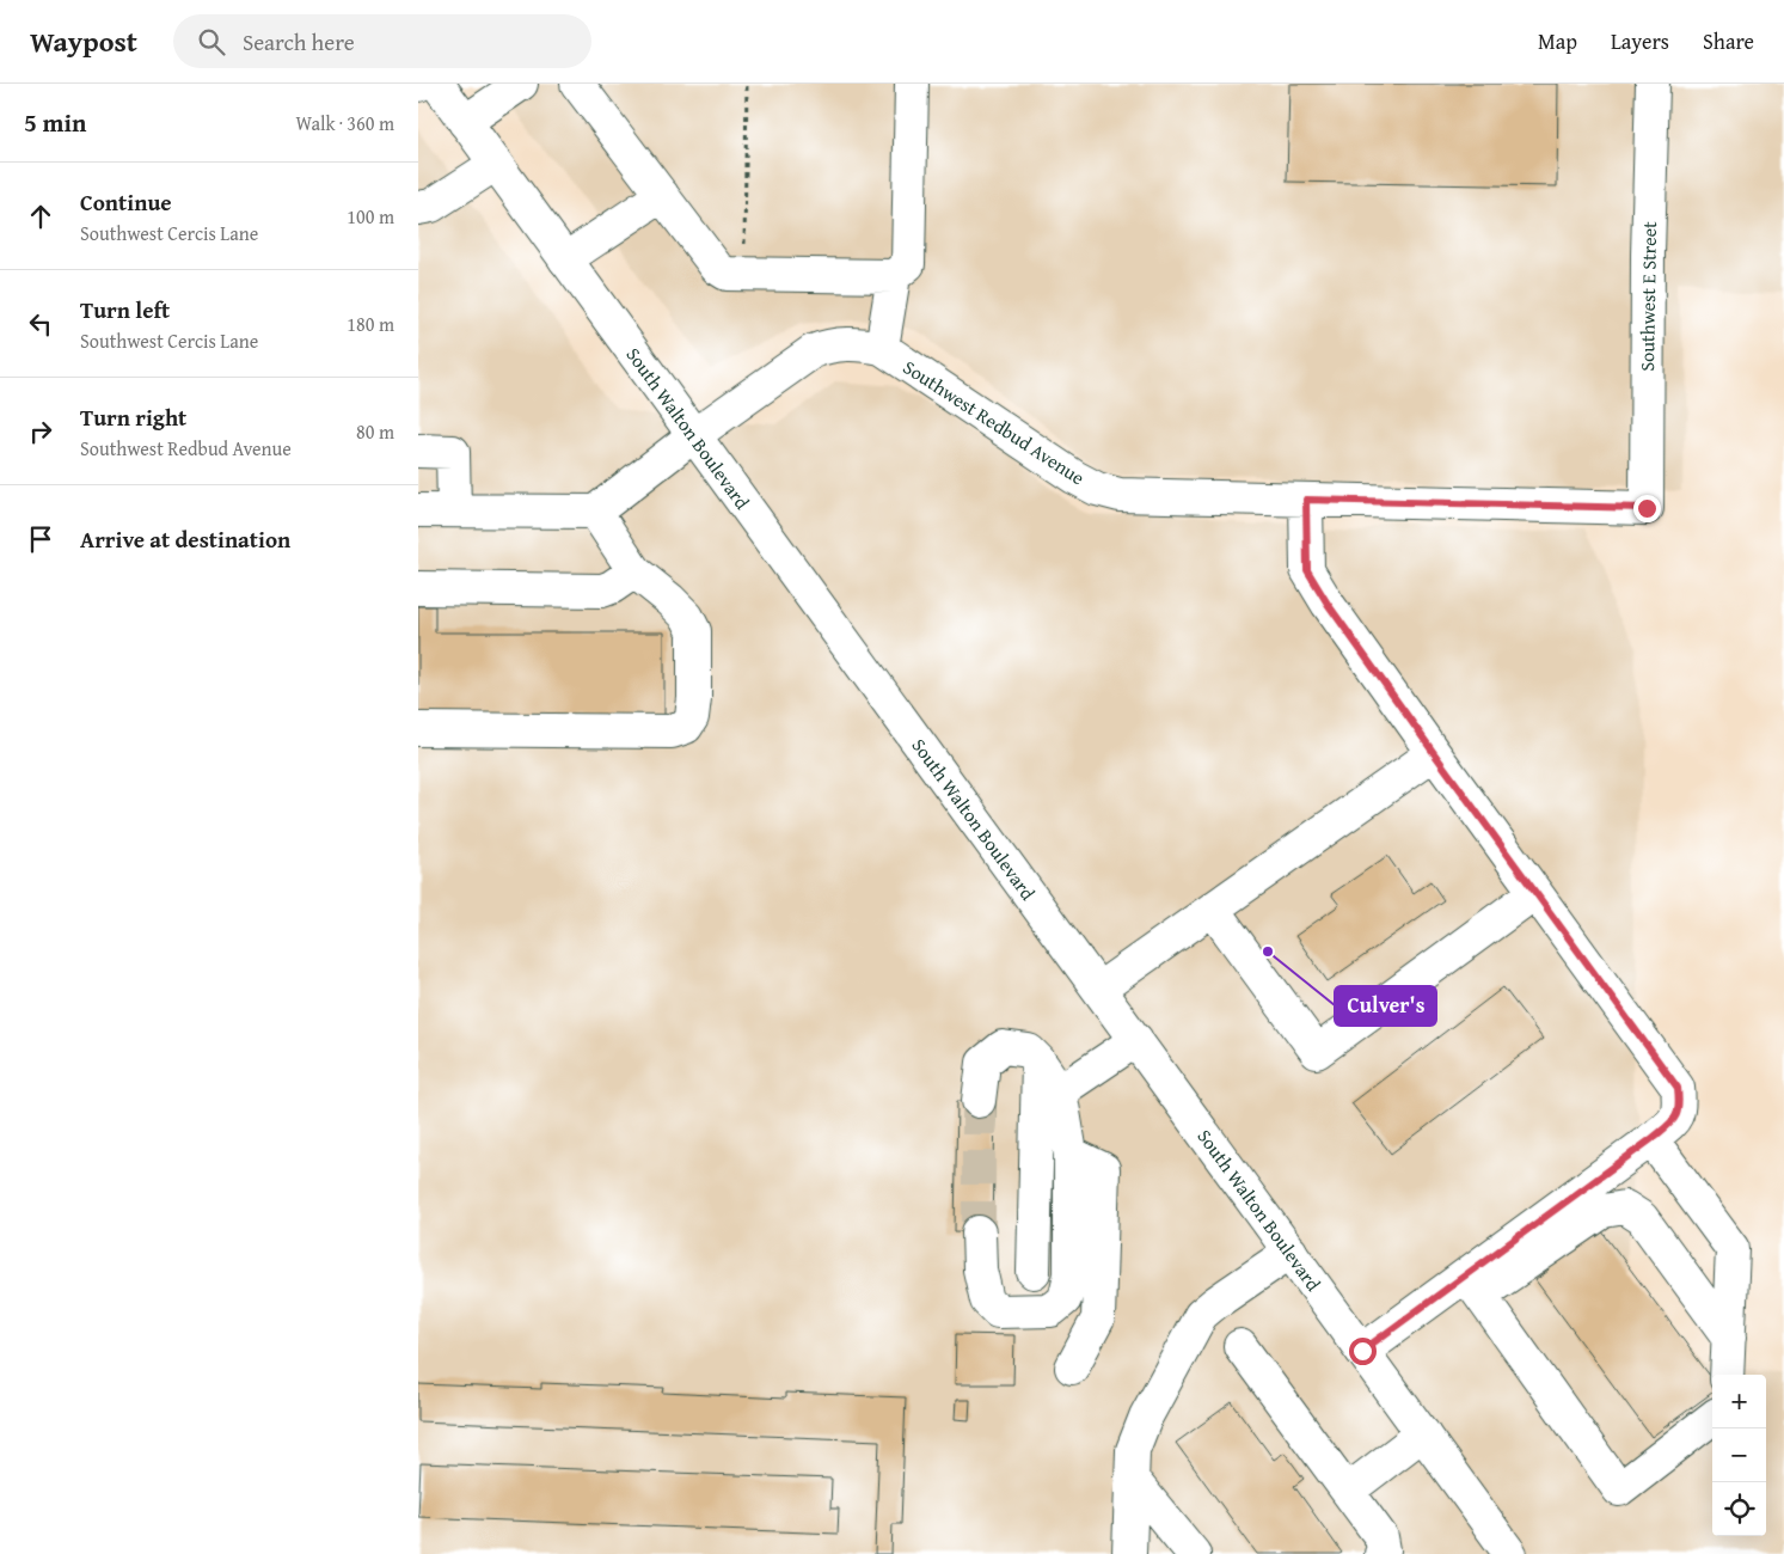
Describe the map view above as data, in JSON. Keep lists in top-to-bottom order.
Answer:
{
  "streets": {
    "main road": ["Southwest E Street", "Southwest Redbud Avenue", "South Walton Boulevard"]
  },
  "crossings": [
    ["Southwest E Street", "Southwest Redbud Avenue"],
    ["Southwest Redbud Avenue", "South Walton Boulevard"]
  ],
  "places": ["Culver's"],
  "page": {
    "header": "Waypost",
    "search": "Search here",
    "nav": ["Map", "Layers", "Share"],
    "heading": ["5 min", "Walk · 360 m"],
    "list": [
      ["Continue", "Southwest Cercis Lane", "100 m"],
      ["Turn left", "Southwest Cercis Lane", "180 m"],
      ["Turn right", "Southwest Redbud Avenue", "80 m"],
      "Arrive at destination"
    ],
    "map_buttons": ["+", "−"]
  }
}
